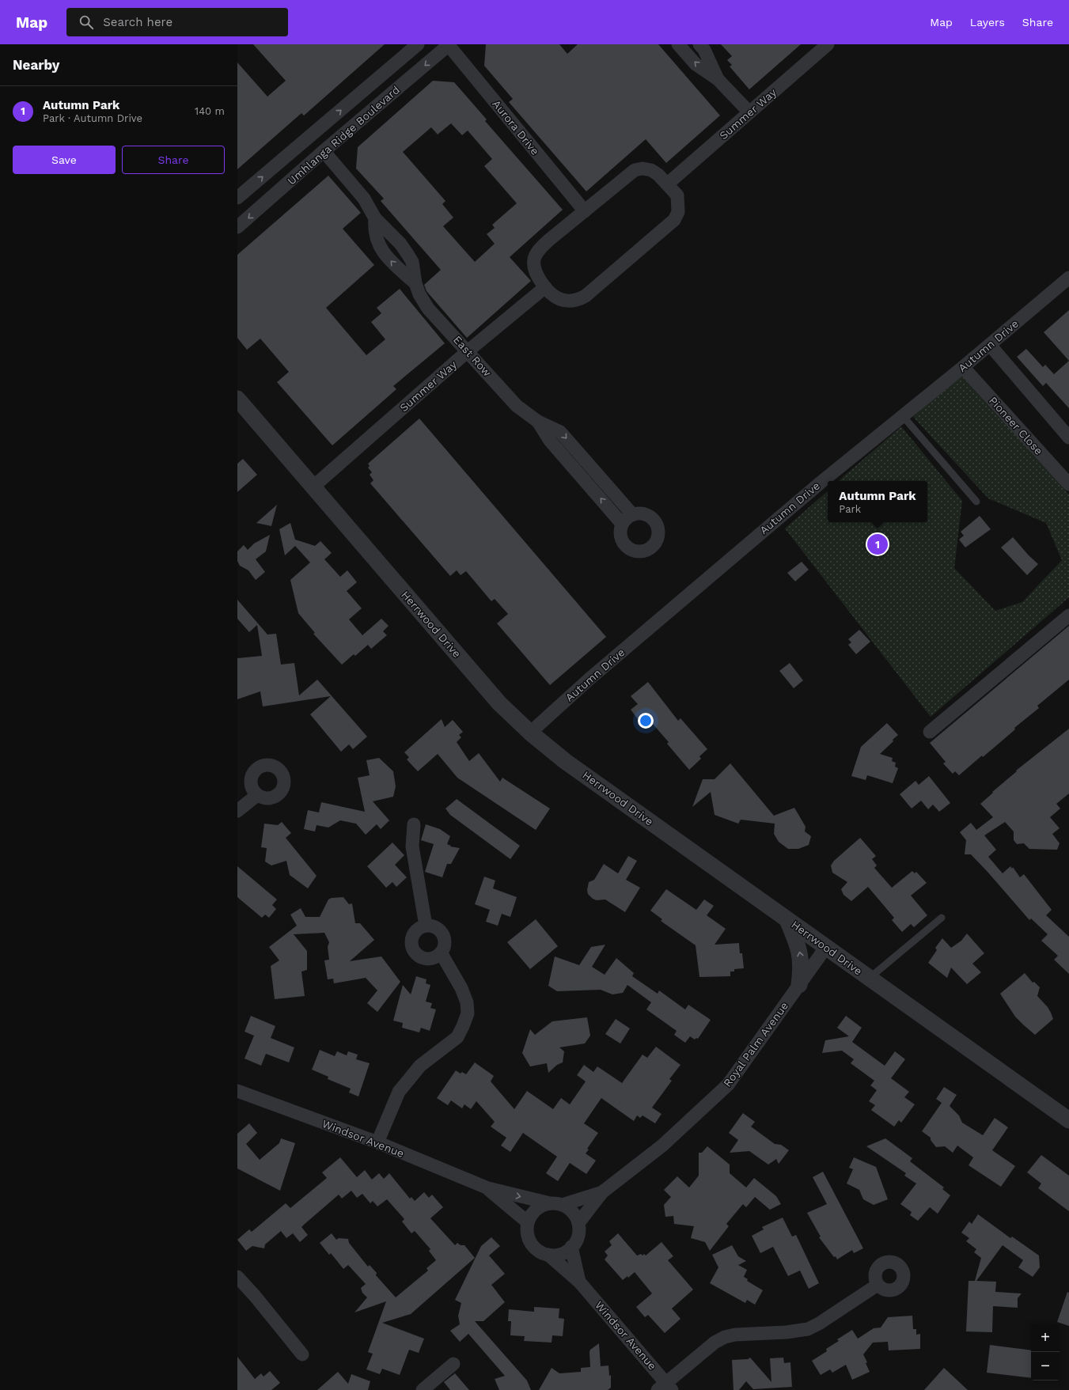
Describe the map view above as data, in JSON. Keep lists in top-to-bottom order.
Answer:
{
  "streets": {
    "street": [
      "Summer Way",
      "Aurora Drive",
      "Umhlanga Ridge Boulevard",
      "Autumn Drive",
      "East Row",
      "Pioneer Close",
      "Herrwood Drive",
      "Royal Palm Avenue",
      "Windsor Avenue"
    ]
  },
  "crossings": [
    ["Summer Way", "East Row"],
    ["Summer Way", "Herrwood Drive"],
    ["Aurora Drive", "Umhlanga Ridge Boulevard"],
    ["Umhlanga Ridge Boulevard", "East Row"],
    ["Autumn Drive", "Pioneer Close"],
    ["Autumn Drive", "Herrwood Drive"],
    ["Herrwood Drive", "Royal Palm Avenue"],
    ["Royal Palm Avenue", "Windsor Avenue"]
  ],
  "page": {
    "header": "Map",
    "search": "Search here",
    "nav": ["Map", "Layers", "Share"],
    "heading": "Nearby",
    "list": [
      {
        "mark": "1",
        "name": "Autumn Park",
        "note": "Park · Autumn Drive",
        "value": "140 m"
      }
    ],
    "buttons": ["Save", "Share"],
    "popup": ["Autumn Park", "Park"],
    "pins": "1",
    "map_buttons": ["+", "−"]
  }
}
